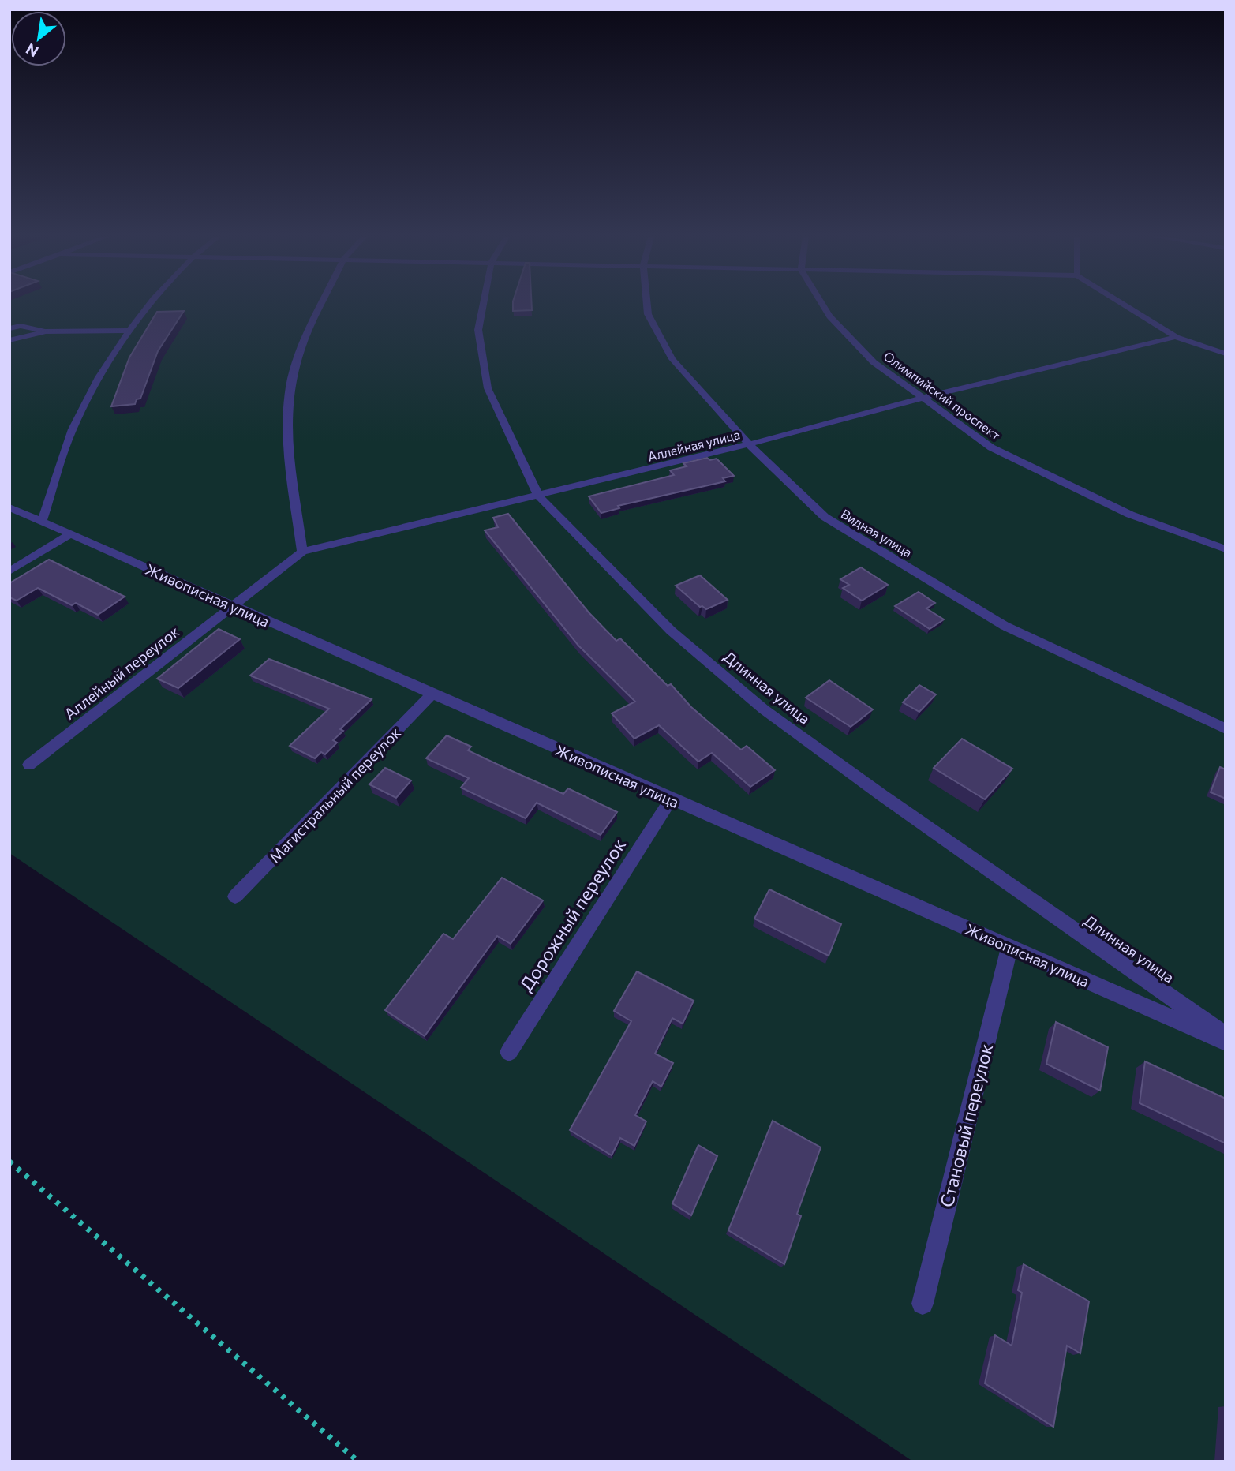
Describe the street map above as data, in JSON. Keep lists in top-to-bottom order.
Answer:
{
  "streets": {
    "street": [
      "Олимпийский проспект",
      "Аллейная улица",
      "Видная улица",
      "Живописная улица",
      "Аллейный переулок",
      "Длинная улица",
      "Магистральный переулок",
      "Дорожный переулок",
      "Становый переулок"
    ]
  },
  "crossings": [
    ["Олимпийский проспект", "Аллейная улица"],
    ["Аллейная улица", "Видная улица"],
    ["Аллейная улица", "Живописная улица"],
    ["Аллейная улица", "Аллейный переулок"],
    ["Аллейная улица", "Длинная улица"],
    ["Живописная улица", "Аллейный переулок"],
    ["Живописная улица", "Магистральный переулок"],
    ["Живописная улица", "Дорожный переулок"],
    ["Живописная улица", "Становый переулок"]
  ],
  "north": "bottom left"
}
